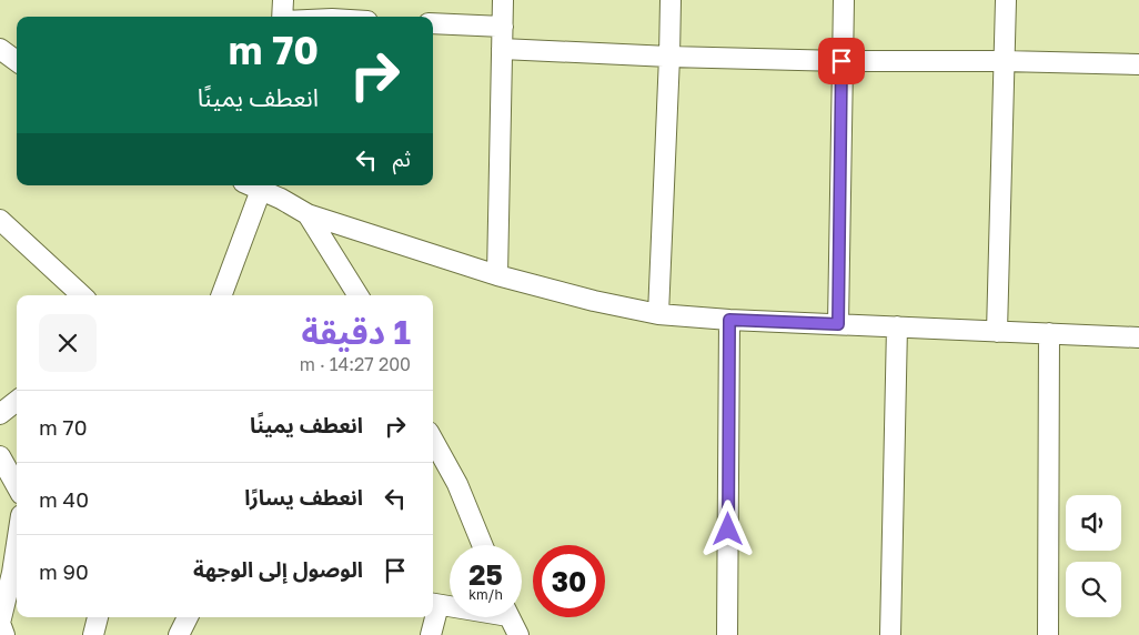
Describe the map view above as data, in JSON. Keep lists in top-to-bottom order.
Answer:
{
  "page": {
    "turn": ["70 m", "انعطف يمينًا"],
    "then": "ثم",
    "heading": ["1 دقيقة", "200 m · 14:27"],
    "list": [
      {
        "name": "انعطف يمينًا",
        "value": "70 m"
      },
      {
        "name": "انعطف يسارًا",
        "value": "40 m"
      },
      {
        "name": "الوصول إلى الوجهة",
        "value": "90 m"
      }
    ],
    "speed": "25 km/h",
    "limit": "30"
  }
}
